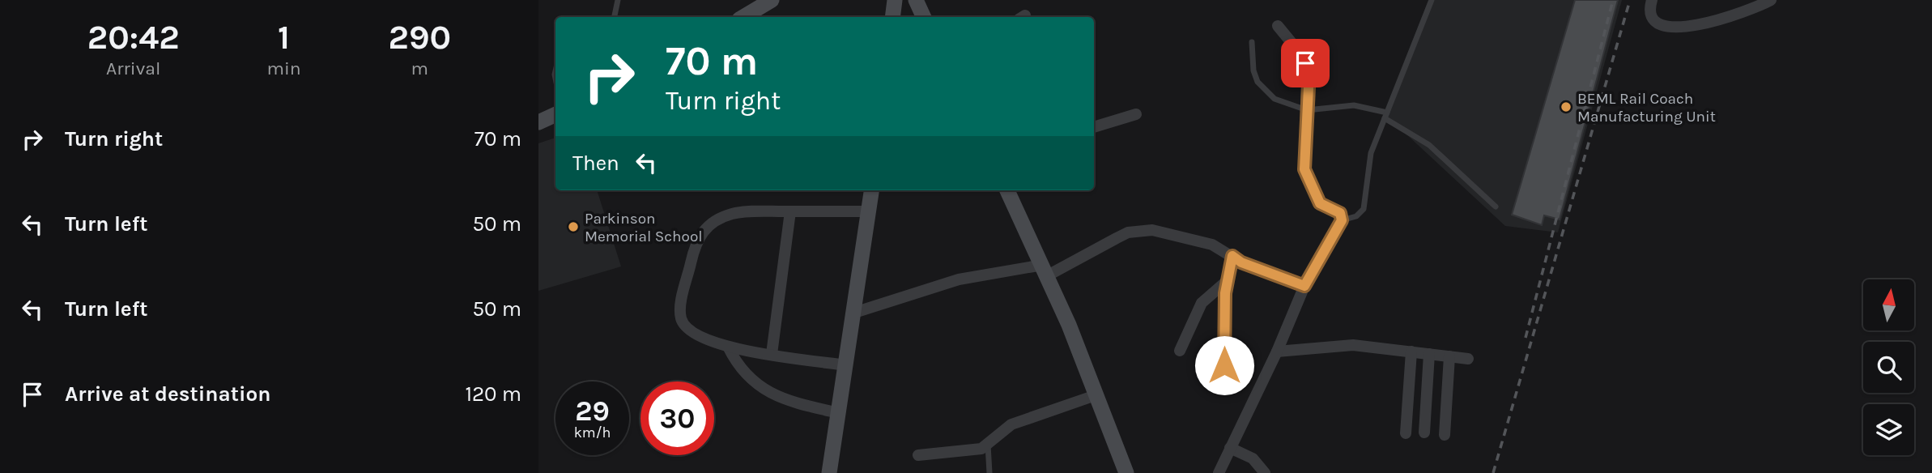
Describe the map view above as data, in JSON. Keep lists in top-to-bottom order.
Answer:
{
  "places": ["BEML Rail Coach Manufacturing Unit", "Parkinson Memorial School"],
  "north": "top",
  "page": {
    "eta": [
      "20:42",
      "Arrival",
      "1",
      "min",
      "290",
      "m"
    ],
    "turn": ["70 m", "Turn right"],
    "list": [
      {
        "name": "Turn right",
        "value": "70 m"
      },
      {
        "name": "Turn left",
        "value": "50 m"
      },
      {
        "name": "Turn left",
        "value": "50 m"
      },
      {
        "name": "Arrive at destination",
        "value": "120 m"
      }
    ],
    "then": "Then",
    "speed": "29 km/h",
    "limit": "30"
  }
}
